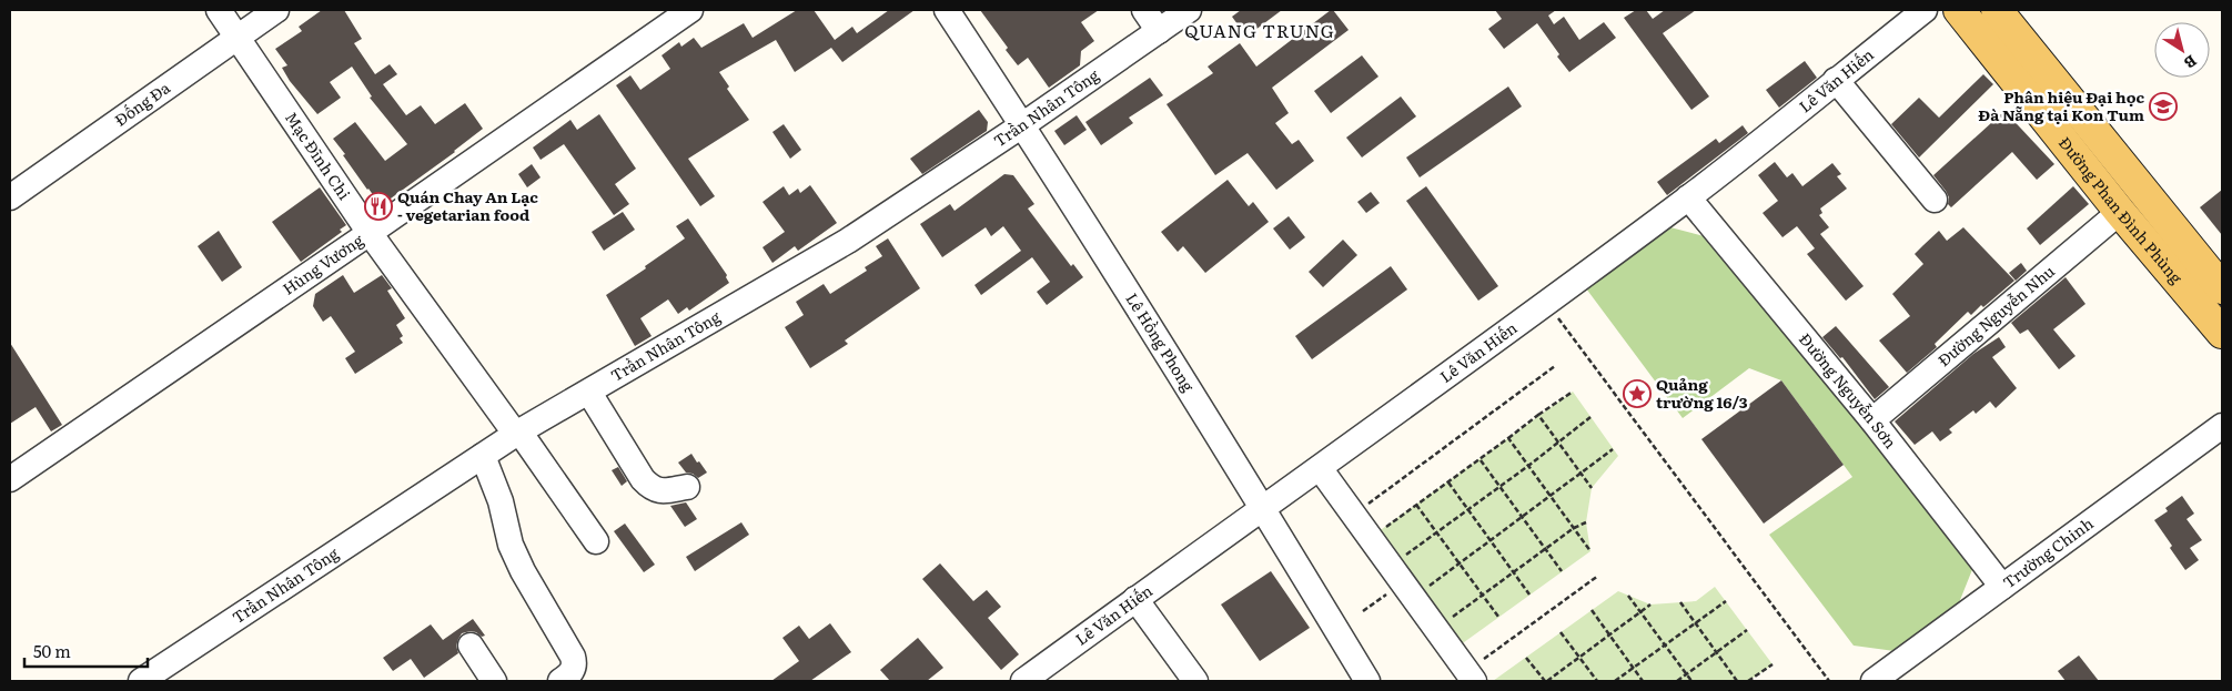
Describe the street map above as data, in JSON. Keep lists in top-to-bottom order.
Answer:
{
  "streets": {
    "main road": ["Đường Phan Đình Phùng"],
    "street": [
      "Lê Văn Hiến",
      "Đống Đa",
      "Trần Nhân Tông",
      "Mạc Đĩnh Chi",
      "Hùng Vương",
      "Đường Nguyễn Nhu",
      "Lê Hồng Phong",
      "Đường Nguyễn Sơn",
      "Trường Chinh"
    ]
  },
  "crossings": [
    ["Lê Văn Hiến", "Lê Hồng Phong"],
    ["Lê Văn Hiến", "Đường Nguyễn Sơn"],
    ["Đống Đa", "Mạc Đĩnh Chi"],
    ["Trần Nhân Tông", "Mạc Đĩnh Chi"],
    ["Trần Nhân Tông", "Lê Hồng Phong"],
    ["Mạc Đĩnh Chi", "Hùng Vương"],
    ["Đường Phan Đình Phùng", "Đường Nguyễn Nhu"],
    ["Đường Nguyễn Nhu", "Đường Nguyễn Sơn"],
    ["Đường Nguyễn Sơn", "Trường Chinh"]
  ],
  "districts": ["QUANG TRUNG"],
  "places": {
    "school or university": ["Phân hiệu Đại học Đà Nẵng tại Kon Tum"],
    "restaurant": ["Quán Chay An Lạc - vegetarian food"],
    "place": ["Quảng trường 16/3"]
  },
  "scale_bar": "50 m",
  "north": "bottom right"
}
